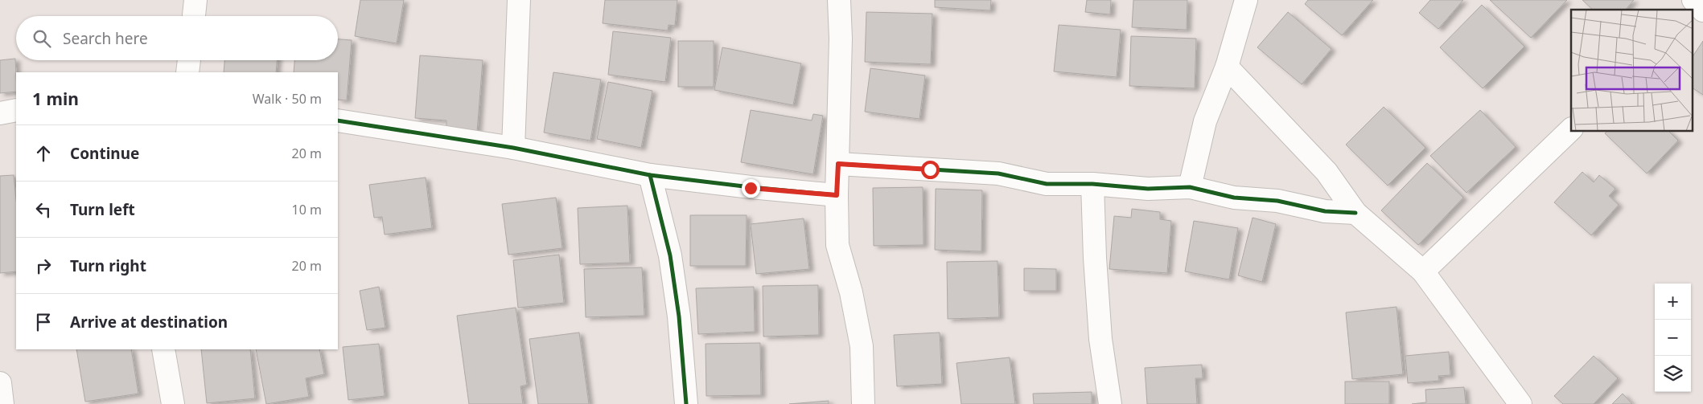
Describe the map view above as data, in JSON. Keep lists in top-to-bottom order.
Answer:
{
  "page": {
    "search": "Search here",
    "heading": ["1 min", "Walk · 50 m"],
    "list": [
      ["Continue", "20 m"],
      ["Turn left", "10 m"],
      ["Turn right", "20 m"],
      "Arrive at destination"
    ],
    "map_buttons": ["+", "−"]
  }
}
